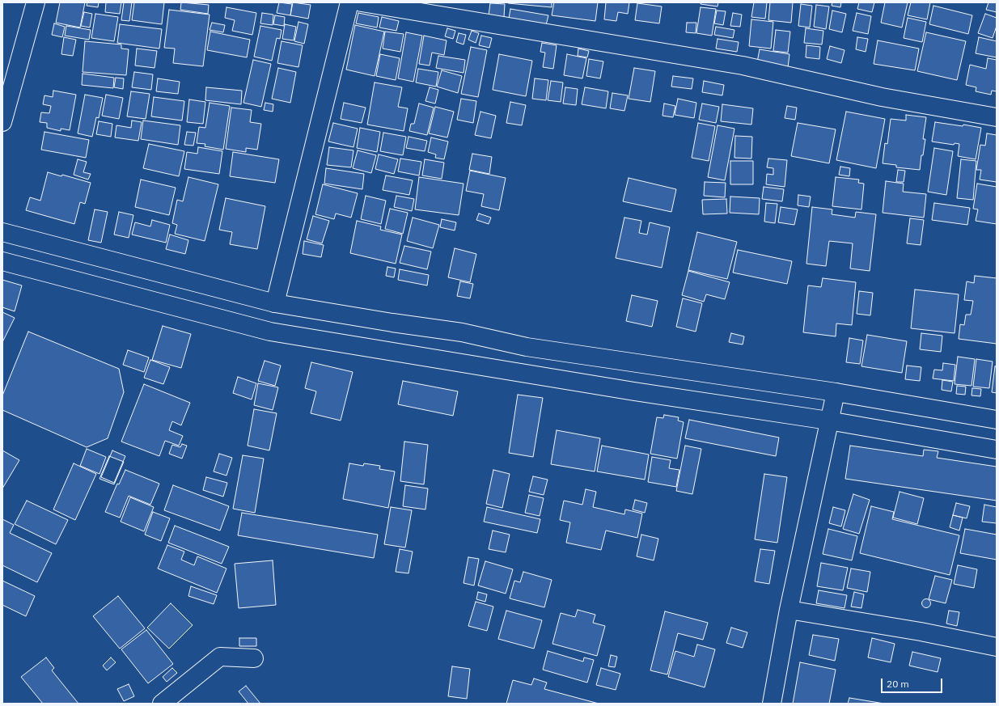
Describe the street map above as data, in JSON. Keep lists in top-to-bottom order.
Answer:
{
  "scale_bar": "20 m"
}
